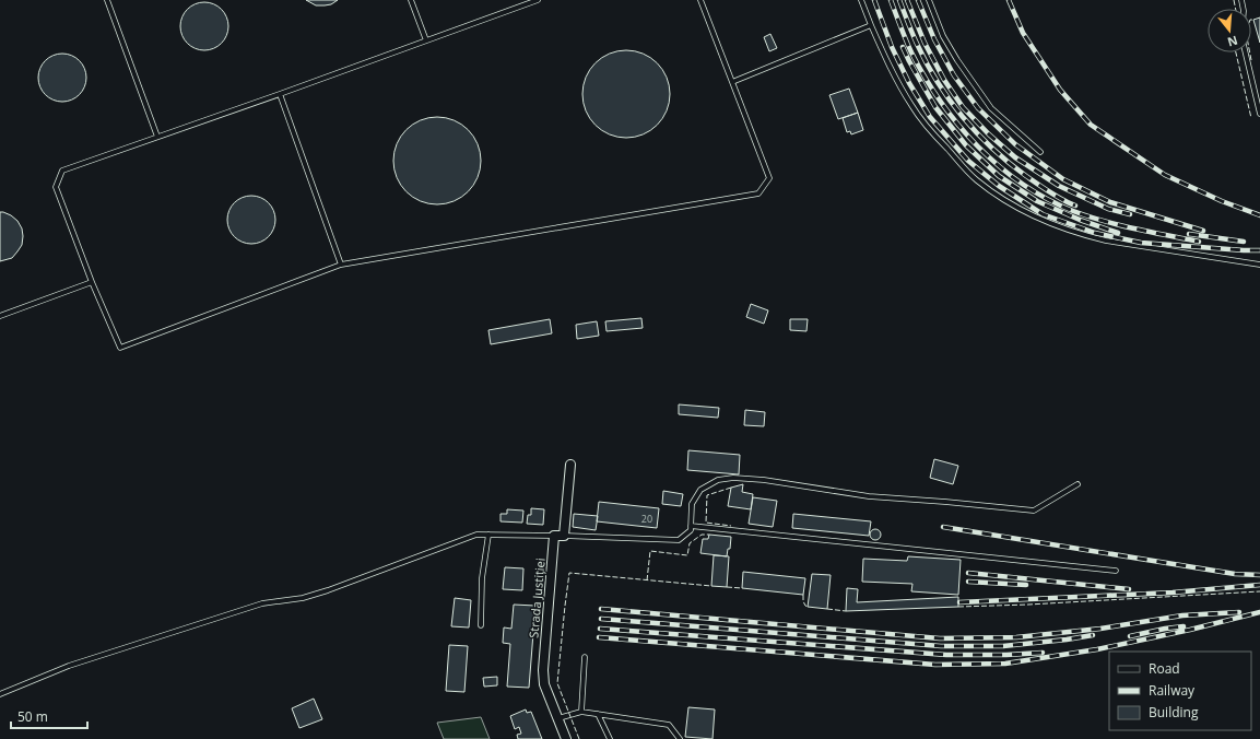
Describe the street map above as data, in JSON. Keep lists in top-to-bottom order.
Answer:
{
  "streets": {
    "street": ["Strada Justiției"]
  },
  "house_numbers": ["20"],
  "legend": ["Road", "Railway", "Building"],
  "scale_bar": "50 m",
  "north": "bottom"
}
